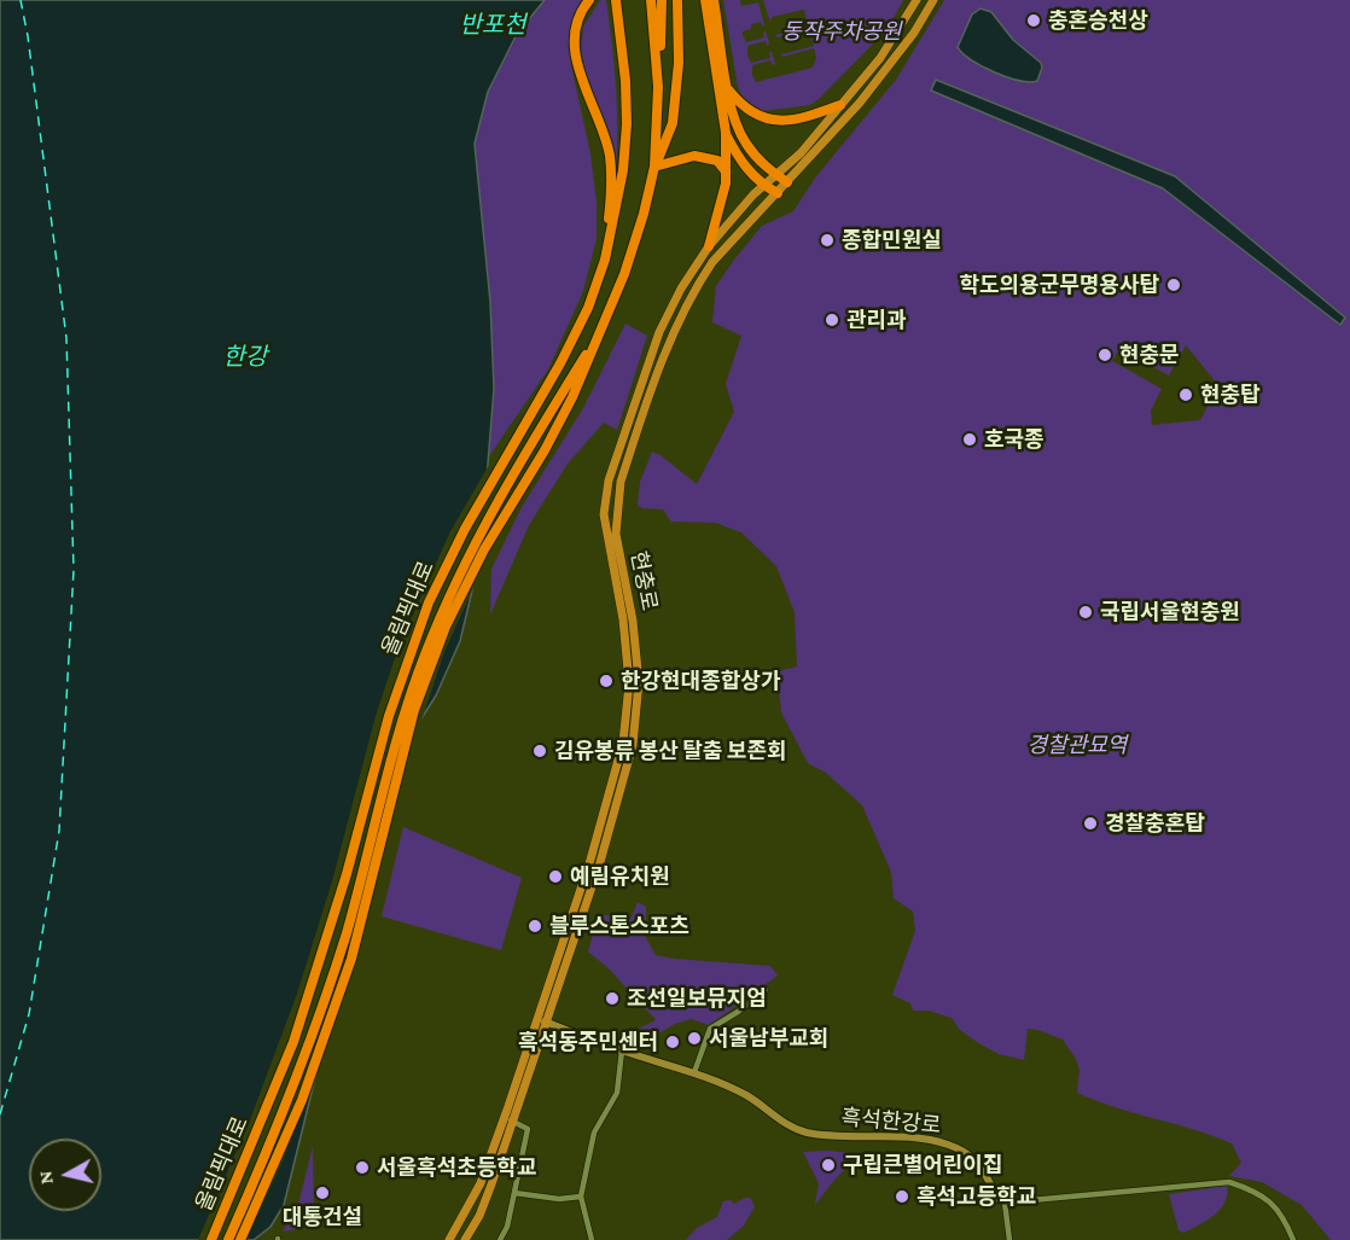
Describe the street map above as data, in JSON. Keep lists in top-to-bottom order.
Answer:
{
  "streets": {
    "highway": ["올림픽대로"],
    "main road": ["현충로"],
    "street": ["흑석한강로"]
  },
  "crossings": [
    ["현충로", "흑석한강로"]
  ],
  "water": ["반포천", "한강"],
  "parks": ["동작주차공원", "경찰관묘역"],
  "places": [
    "충혼승천상",
    "종합민원실",
    "학도의용군무명용사탑",
    "관리과",
    "현충문",
    "현충탑",
    "호국종",
    "국립서울현충원",
    "한강현대종합상가",
    "김유봉류 봉산 탈춤 보존회",
    "경찰충혼탑",
    "예림유치원",
    "블루스톤스포츠",
    "조선일보뮤지엄",
    "서울남부교회",
    "흑석동주민센터",
    "구립큰별어린이집",
    "서울흑석초등학교",
    "대통건설",
    "흑석고등학교"
  ],
  "north": "left"
}
